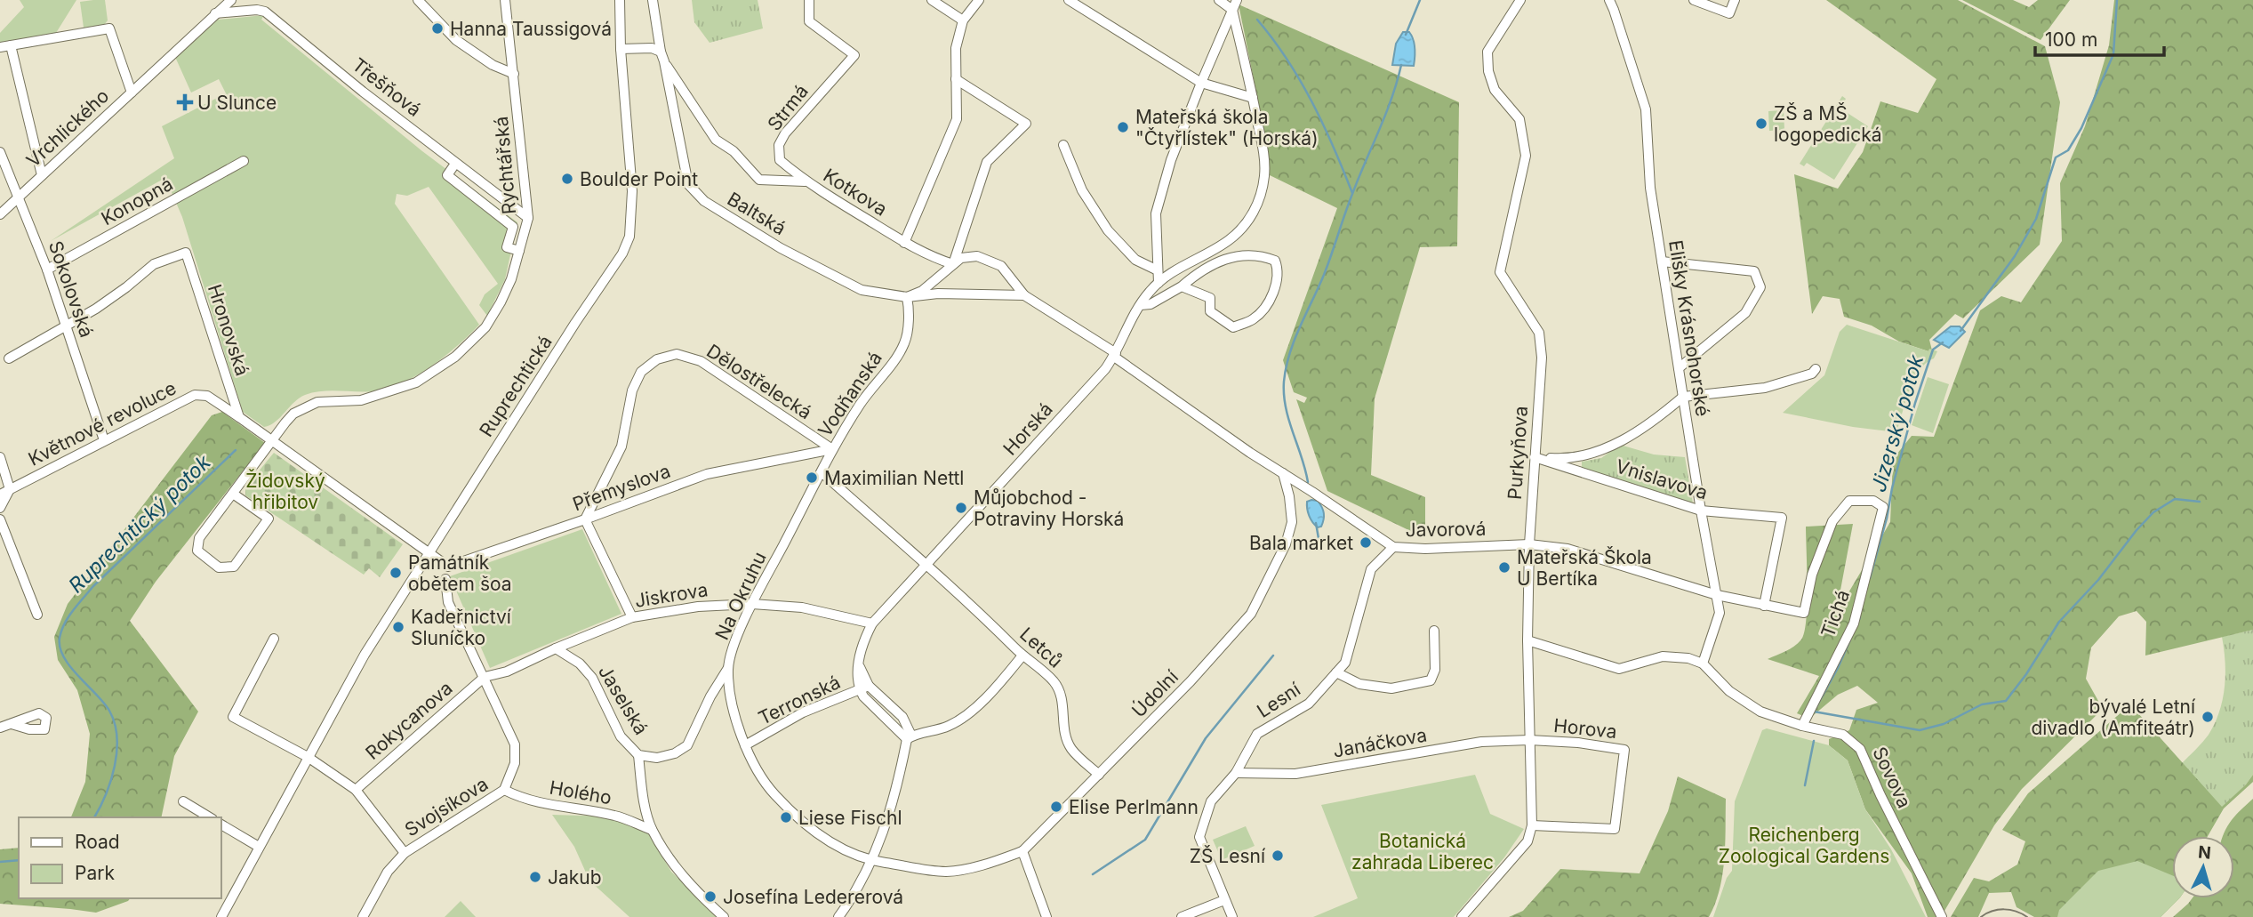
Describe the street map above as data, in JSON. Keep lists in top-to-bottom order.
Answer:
{
  "streets": {
    "street": [
      "Třešňová",
      "Strmá",
      "Vrchlického",
      "Rychtářská",
      "Kotkova",
      "Konopná",
      "Baltská",
      "Sokolovská",
      "Elišky Krásnohorské",
      "Hronovská",
      "Dělostřelecká",
      "Ruprechtická",
      "Vodňanská",
      "Květnové revoluce",
      "Horská",
      "Purkyňova",
      "Vnislavova",
      "Přemyslova",
      "Javorová",
      "Jiskrova",
      "Na Okruhu",
      "Tichá",
      "Letců",
      "Údolní",
      "Jaselská",
      "Terronská",
      "Lesní",
      "Rokycanova",
      "Horova",
      "Janáčkova",
      "Sovova",
      "Holého",
      "Svojsíkova"
    ]
  },
  "crossings": [
    ["Třešňová", "Vrchlického"],
    ["Třešňová", "Rychtářská"],
    ["Strmá", "Kotkova"],
    ["Vrchlického", "Sokolovská"],
    ["Rychtářská", "Květnové revoluce"],
    ["Kotkova", "Baltská"],
    ["Konopná", "Sokolovská"],
    ["Baltská", "Vodňanská"],
    ["Sokolovská", "Hronovská"],
    ["Sokolovská", "Květnové revoluce"],
    ["Elišky Krásnohorské", "Vnislavova"],
    ["Elišky Krásnohorské", "Javorová"],
    ["Elišky Krásnohorské", "Sovova"],
    ["Hronovská", "Květnové revoluce"],
    ["Dělostřelecká", "Vodňanská"],
    ["Dělostřelecká", "Přemyslova"],
    ["Ruprechtická", "Květnové revoluce"],
    ["Ruprechtická", "Přemyslova"],
    ["Vodňanská", "Přemyslova"],
    ["Vodňanská", "Na Okruhu"],
    ["Vodňanská", "Letců"],
    ["Květnové revoluce", "Přemyslova"],
    ["Horská", "Javorová"],
    ["Horská", "Jiskrova"],
    ["Horská", "Letců"],
    ["Horská", "Terronská"],
    ["Purkyňova", "Vnislavova"],
    ["Purkyňova", "Javorová"],
    ["Purkyňova", "Horova"],
    ["Purkyňova", "Janáčkova"],
    ["Vnislavova", "Javorová"],
    ["Javorová", "Tichá"],
    ["Javorová", "Údolní"],
    ["Javorová", "Lesní"],
    ["Jiskrova", "Na Okruhu"],
    ["Jiskrova", "Letců"],
    ["Jiskrova", "Jaselská"],
    ["Jiskrova", "Terronská"],
    ["Jiskrova", "Rokycanova"],
    ["Jiskrova", "Svojsíkova"],
    ["Na Okruhu", "Letců"],
    ["Na Okruhu", "Údolní"],
    ["Na Okruhu", "Jaselská"],
    ["Na Okruhu", "Terronská"],
    ["Tichá", "Sovova"],
    ["Letců", "Údolní"],
    ["Letců", "Terronská"],
    ["Lesní", "Janáčkova"],
    ["Rokycanova", "Svojsíkova"],
    ["Horova", "Janáčkova"],
    ["Holého", "Svojsíkova"]
  ],
  "water": ["Jizerský potok", "Ruprechtický potok"],
  "parks": ["Židovský hřibitov", "Reichenberg Zoological Gardens", "Botanická zahrada Liberec"],
  "places": {
    "other": [
      "Hanna Taussigová",
      "ZŠ a MŠ logopedická",
      "Mateřská škola \"Čtyřlístek\" (Horská)",
      "Boulder Point",
      "Maximilian Nettl",
      "Můjobchod - Potraviny Horská",
      "Bala market",
      "Mateřská Škola U Bertíka",
      "Památník obětem šoa",
      "Kadeřnictví Sluníčko",
      "bývalé Letní divadlo (Amfiteátr)",
      "Elise Perlmann",
      "Liese Fischl",
      "ZŠ Lesní",
      "Jakub",
      "Josefína Ledererová"
    ],
    "health": ["U Slunce"]
  },
  "legend": ["Road", "Park"],
  "scale_bar": "100 m",
  "north": "top"
}
